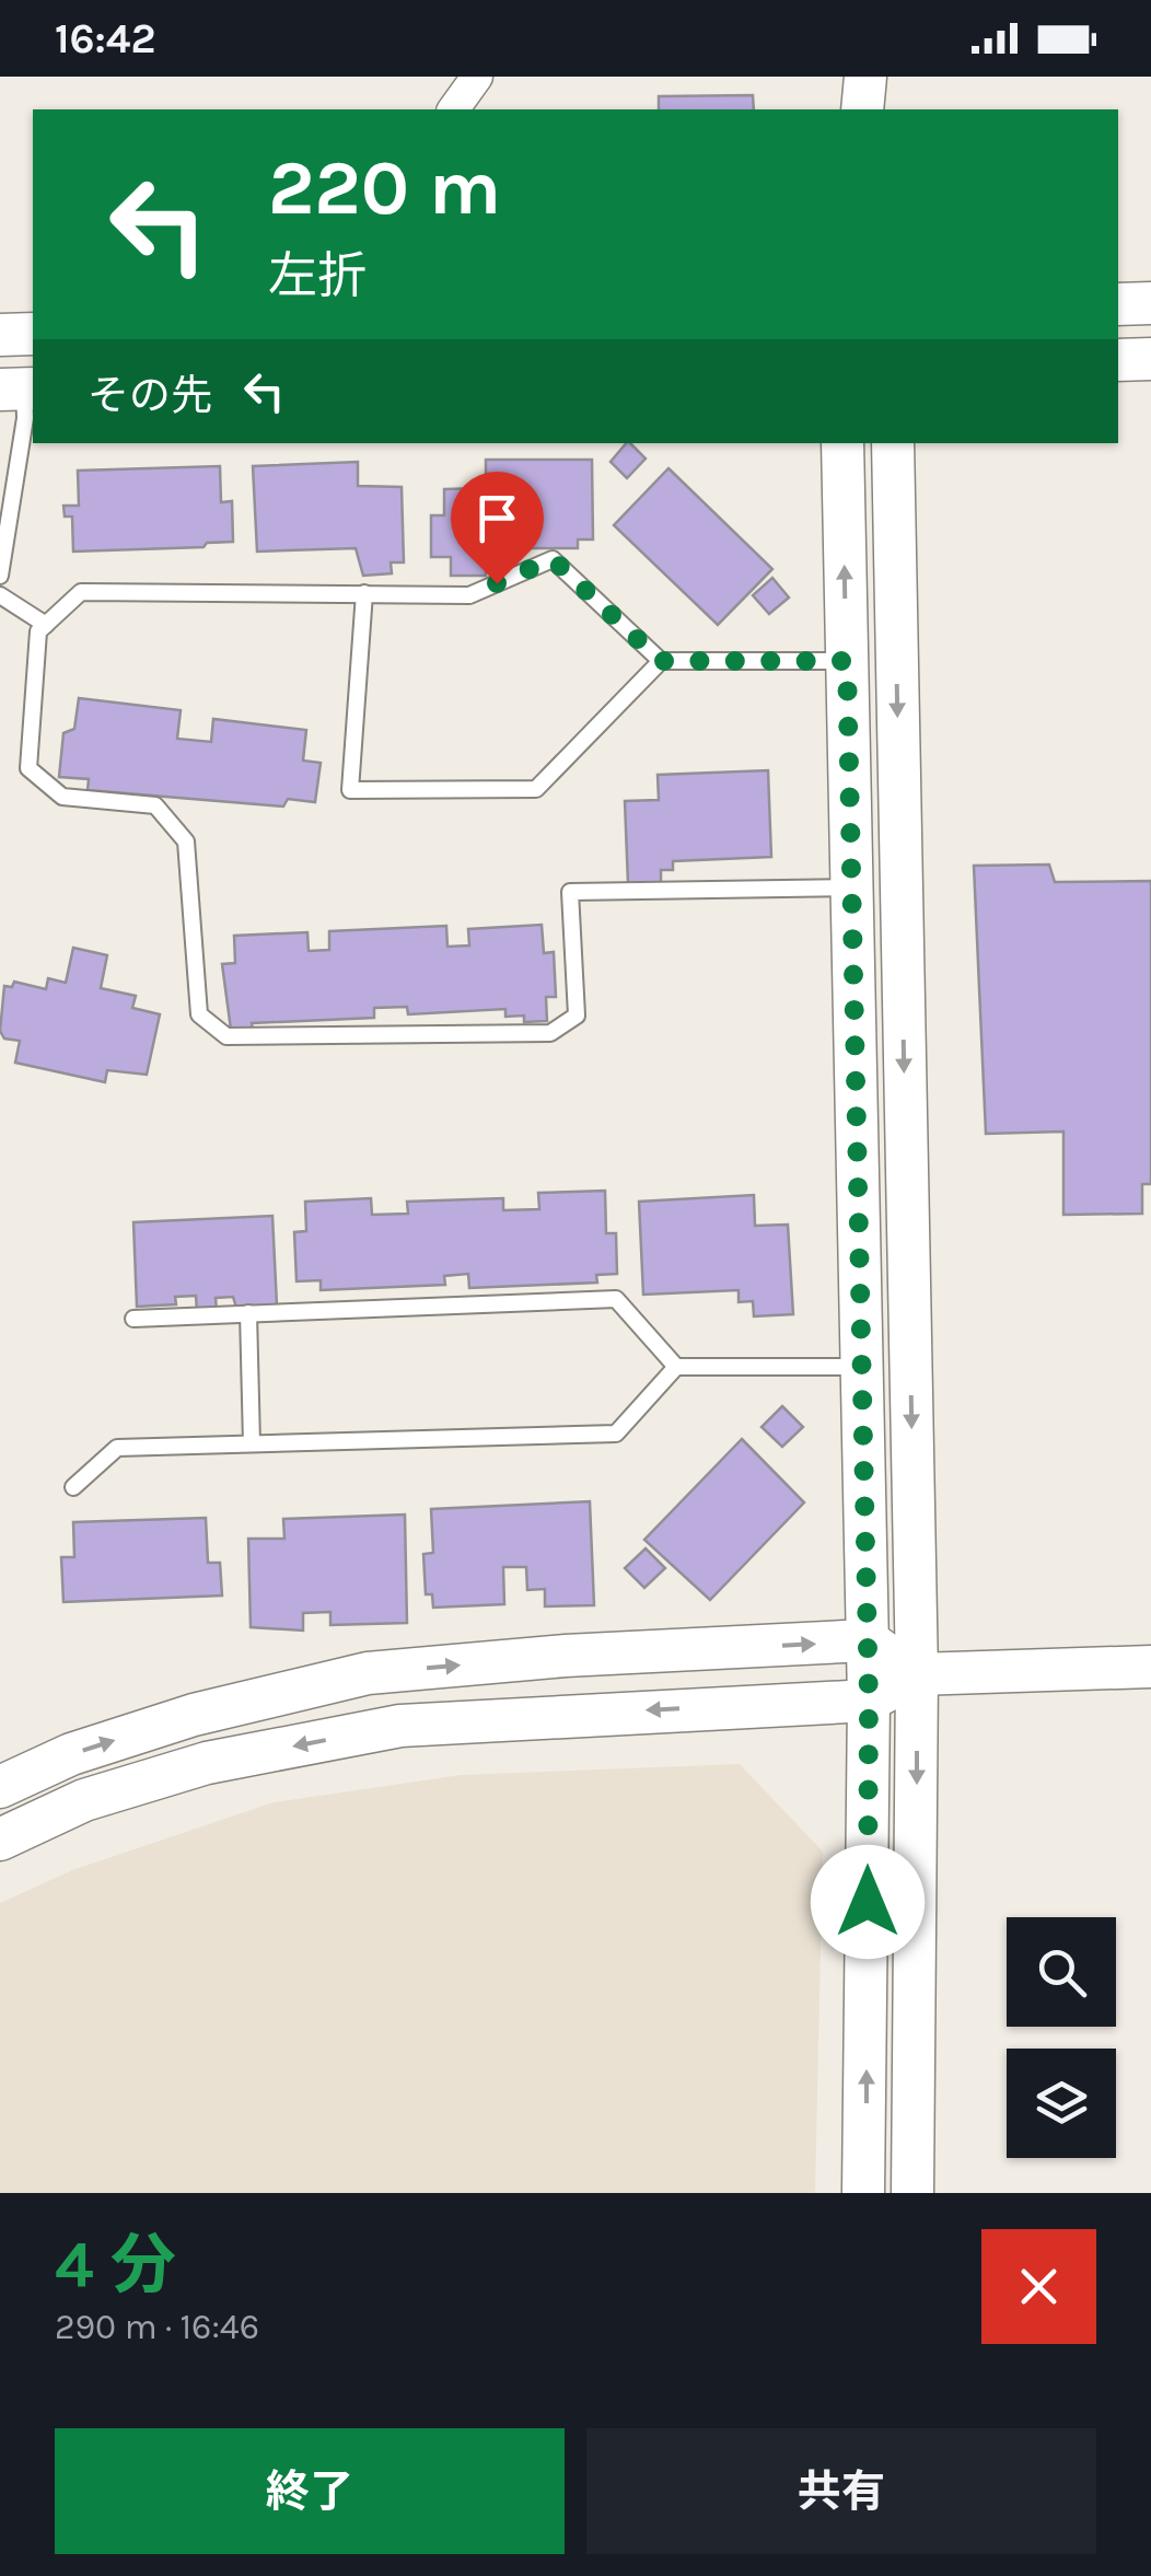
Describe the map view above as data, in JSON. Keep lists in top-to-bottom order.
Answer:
{
  "page": {
    "status": "16:42",
    "turn": ["220 m", "左折"],
    "then": "その先",
    "heading": ["4 分", "290 m · 16:46"],
    "buttons": ["終了", "共有"]
  }
}
